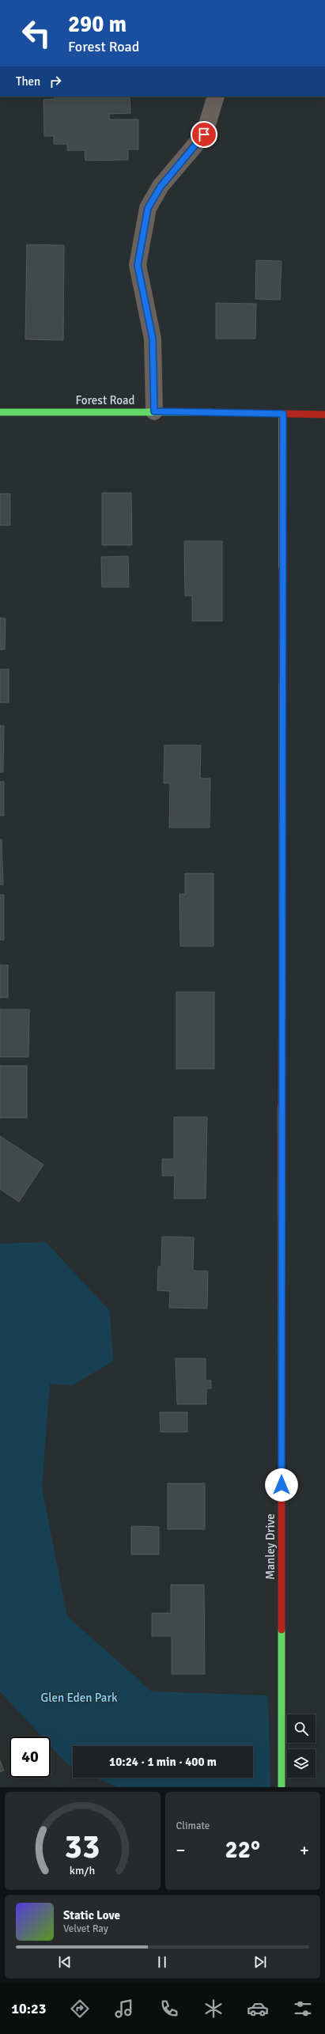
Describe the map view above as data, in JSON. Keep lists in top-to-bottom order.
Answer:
{
  "streets": {
    "street": ["Forest Road", "Manley Drive"]
  },
  "crossings": [
    ["Forest Road", "Manley Drive"]
  ],
  "parks": ["Glen Eden Park"],
  "page": {
    "turn": ["290 m", "Forest Road"],
    "then": "Then",
    "limit": "40",
    "trip": "10:24 · 1 min · 400 m",
    "tile": "Climate",
    "heat": ["−", "22°", "+"],
    "song": ["Static Love", "Velvet Ray"],
    "tabs": "10:23",
    "gauge": ["33", "km/h"]
  }
}
